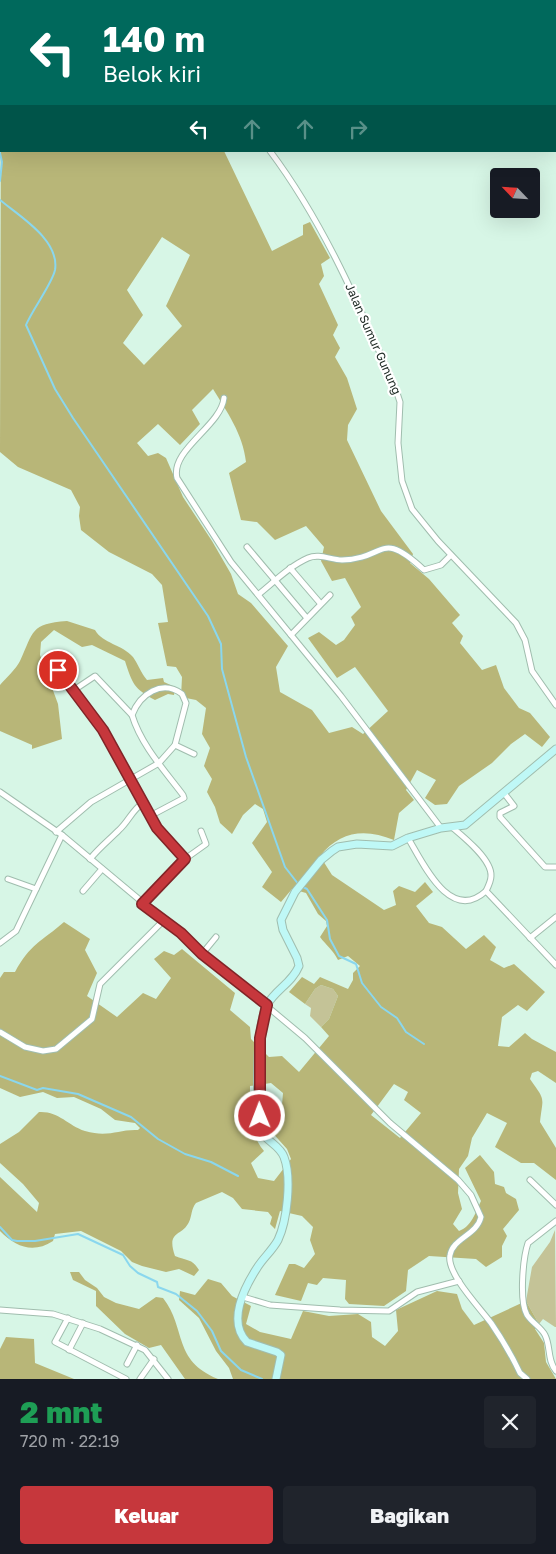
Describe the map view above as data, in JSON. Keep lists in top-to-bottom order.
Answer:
{
  "streets": {
    "street": ["Jalan Sumur Gunung"]
  },
  "north": "top left",
  "page": {
    "turn": ["140 m", "Belok kiri"],
    "heading": ["2 mnt", "720 m · 22:19"],
    "buttons": ["Keluar", "Bagikan"]
  }
}
